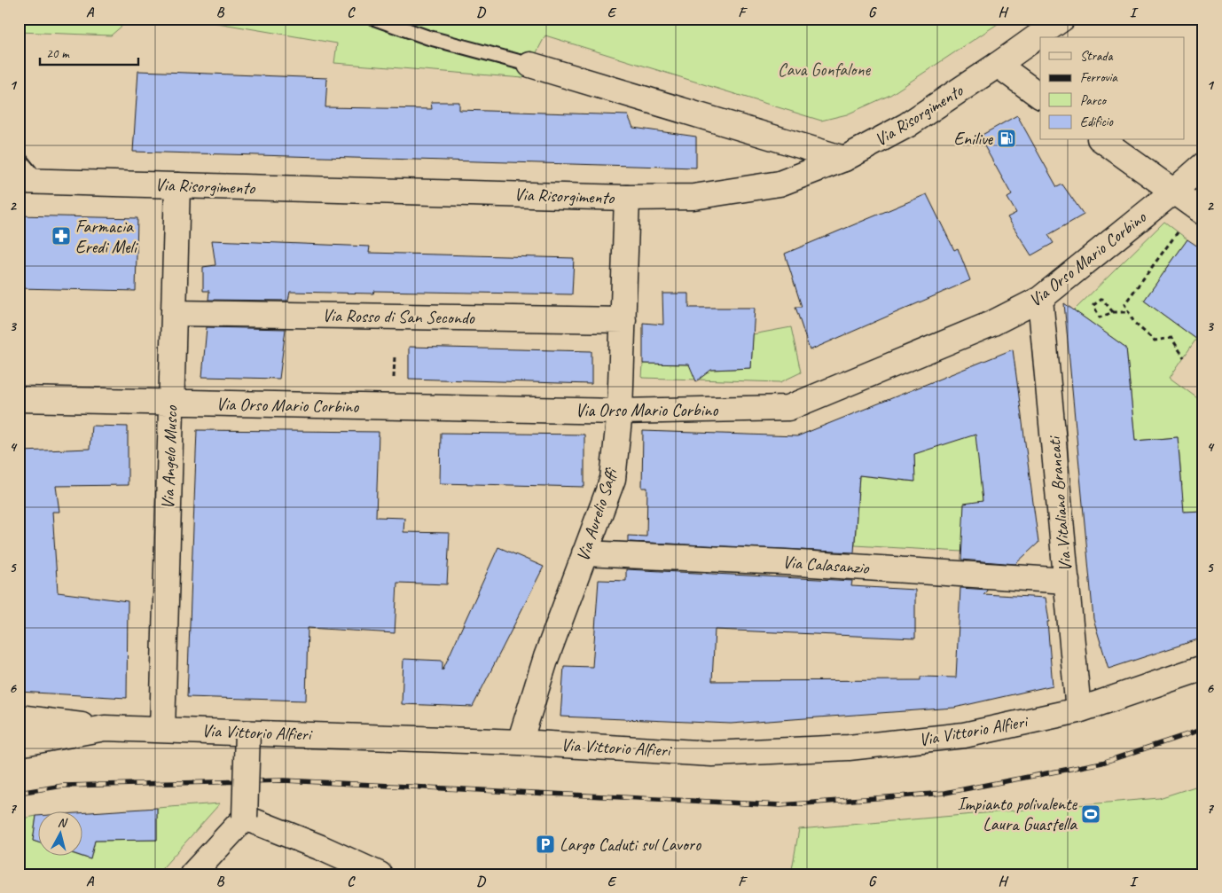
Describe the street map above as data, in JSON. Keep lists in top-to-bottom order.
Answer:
{
  "streets": {
    "street": [
      "Via Risorgimento",
      "Via Orso Mario Corbino",
      "Via Rosso di San Secondo",
      "Via Angelo Musco",
      "Via Vitaliano Brancati",
      "Via Aurelio Saffi",
      "Via Calasanzio",
      "Via Vittorio Alfieri"
    ]
  },
  "crossings": [
    ["Via Risorgimento", "Via Angelo Musco"],
    ["Via Risorgimento", "Via Aurelio Saffi"],
    ["Via Orso Mario Corbino", "Via Angelo Musco"],
    ["Via Orso Mario Corbino", "Via Vitaliano Brancati"],
    ["Via Orso Mario Corbino", "Via Aurelio Saffi"],
    ["Via Rosso di San Secondo", "Via Angelo Musco"],
    ["Via Rosso di San Secondo", "Via Aurelio Saffi"],
    ["Via Angelo Musco", "Via Vittorio Alfieri"],
    ["Via Vitaliano Brancati", "Via Calasanzio"],
    ["Via Vitaliano Brancati", "Via Vittorio Alfieri"],
    ["Via Aurelio Saffi", "Via Calasanzio"],
    ["Via Aurelio Saffi", "Via Vittorio Alfieri"]
  ],
  "parks": ["Cava Gonfalone"],
  "places": {
    "fuel station": ["Enilive"],
    "pharmacy": ["Farmacia Eredi Meli"],
    "sports": ["Impianto polivalente Laura Guastella"],
    "parking": ["Largo Caduti sul Lavoro"]
  },
  "legend": [
    "Strada",
    "Ferrovia",
    "Parco",
    "Edificio"
  ],
  "scale_bar": "20 m",
  "north": "top",
  "grid": {
    "columns": [
      "A",
      "B",
      "C",
      "D",
      "E",
      "F",
      "G",
      "H",
      "I"
    ],
    "rows": [
      "1",
      "2",
      "3",
      "4",
      "5",
      "6",
      "7"
    ]
  }
}
